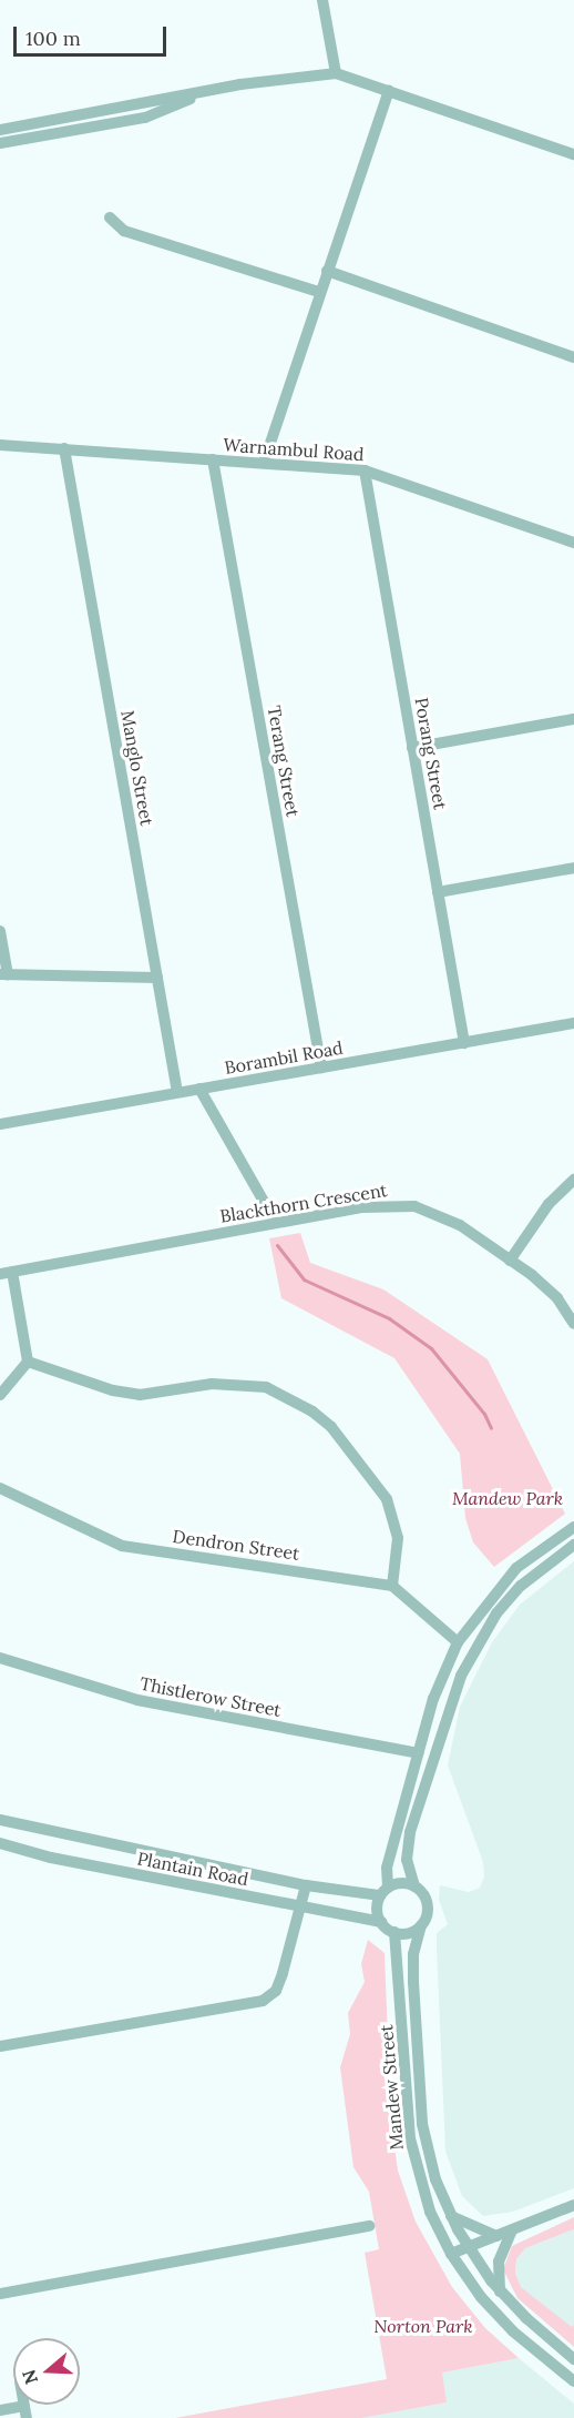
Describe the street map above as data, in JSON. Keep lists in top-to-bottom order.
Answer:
{
  "streets": {
    "street": [
      "Warnambul Road",
      "Porang Street",
      "Terang Street",
      "Manglo Street",
      "Borambil Road",
      "Blackthorn Crescent",
      "Dendron Street",
      "Thistlerow Street",
      "Plantain Road",
      "Mandew Street"
    ]
  },
  "crossings": [
    ["Warnambul Road", "Porang Street"],
    ["Warnambul Road", "Terang Street"],
    ["Warnambul Road", "Manglo Street"],
    ["Porang Street", "Borambil Road"],
    ["Terang Street", "Borambil Road"],
    ["Manglo Street", "Borambil Road"],
    ["Plantain Road", "Mandew Street"]
  ],
  "parks": ["Mandew Park", "Norton Park"],
  "scale_bar": "100 m",
  "north": "left"
}
